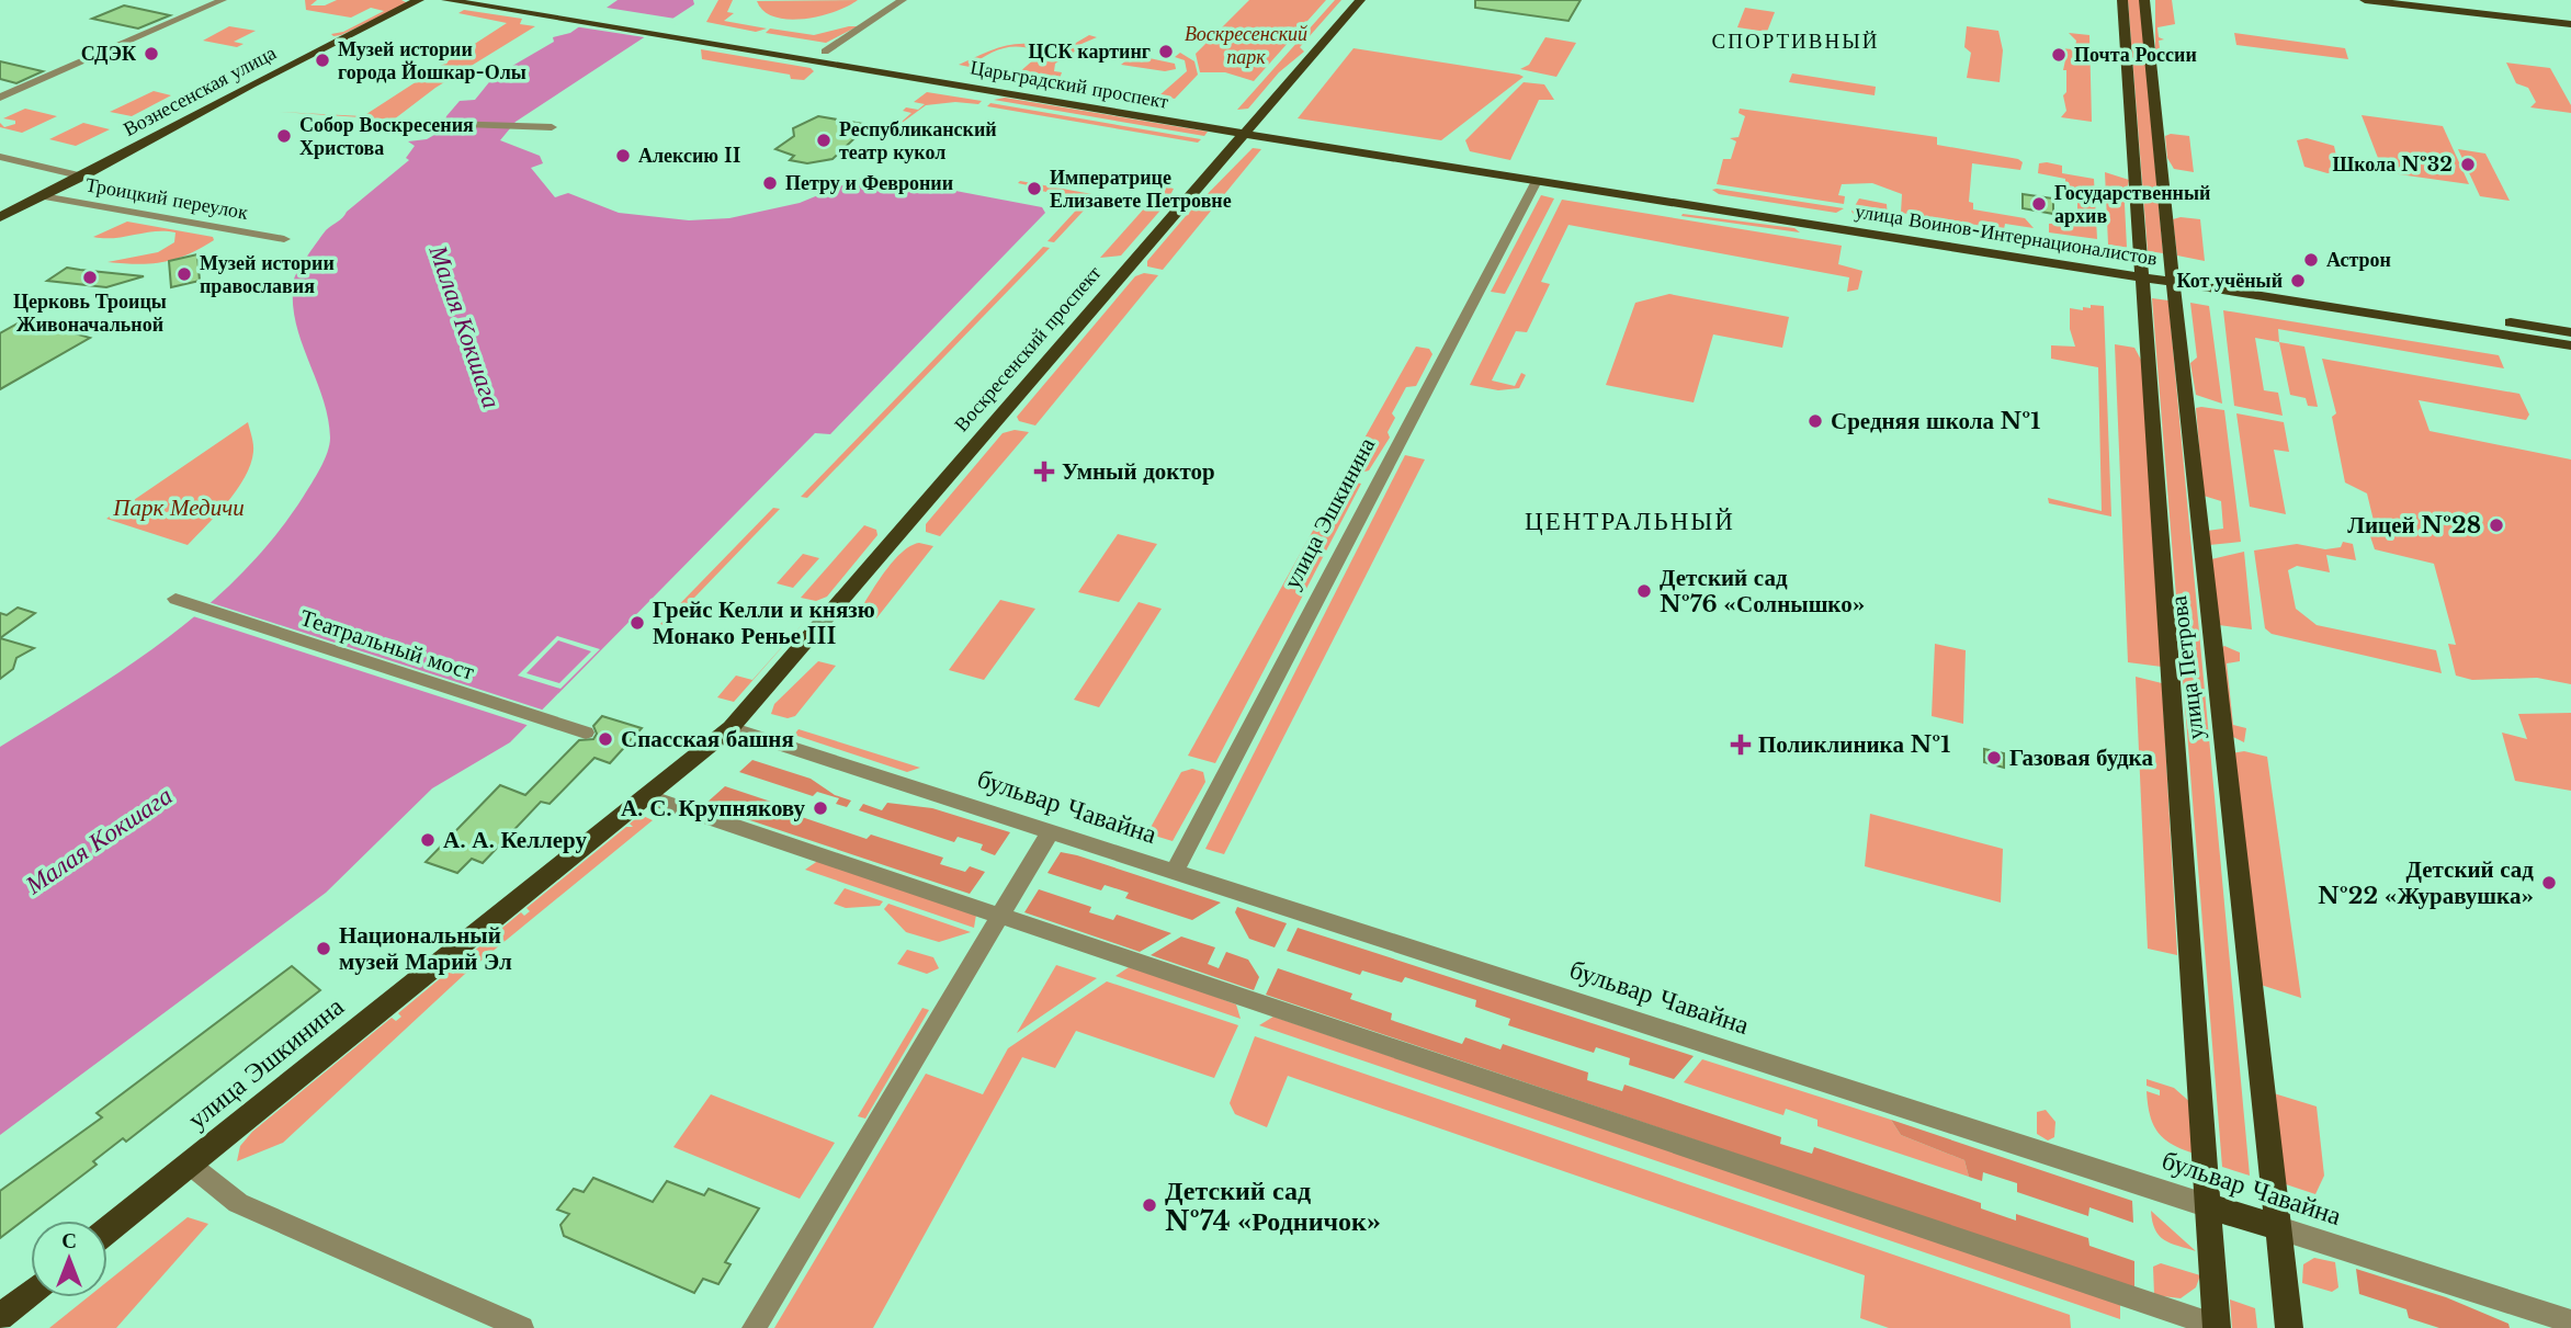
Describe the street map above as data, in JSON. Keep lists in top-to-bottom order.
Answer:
{
  "streets": {
    "main road": [
      "Царьградский проспект",
      "Вознесенская улица",
      "улица Воинов-Интернационалистов",
      "Воскресенский проспект",
      "улица Эшкинина",
      "улица Петрова",
      "бульвар Чавайна"
    ],
    "street": ["Троицкий переулок", "Театральный мост"]
  },
  "crossings": [
    ["Царьградский проспект", "улица Воинов-Интернационалистов"],
    ["Царьградский проспект", "Воскресенский проспект"],
    ["Вознесенская улица", "Троицкий переулок"],
    ["улица Воинов-Интернационалистов", "улица Эшкинина"],
    ["улица Воинов-Интернационалистов", "улица Петрова"],
    ["Воскресенский проспект", "улица Эшкинина"],
    ["Воскресенский проспект", "бульвар Чавайна"],
    ["улица Эшкинина", "бульвар Чавайна"],
    ["улица Петрова", "бульвар Чавайна"]
  ],
  "districts": ["СПОРТИВНЫЙ", "ЦЕНТРАЛЬНЫЙ"],
  "water": ["Малая Кокшага"],
  "parks": ["Воскресенский парк", "Парк Медичи"],
  "places": {
    "other": [
      "ЦСК картинг",
      "СДЭК",
      "Почта России",
      "Музей истории города Йошкар-Олы",
      "Собор Воскресения Христова",
      "Республиканский театр кукол",
      "Алексию II",
      "Школа №32",
      "Петру и Февронии",
      "Императрице Елизавете Петровне",
      "Государственный архив",
      "Астрон",
      "Музей истории православия",
      "Церковь Троицы Живоначальной",
      "Кот учёный",
      "Средняя школа №1",
      "Лицей №28",
      "Детский сад №76 «Солнышко»",
      "Грейс Келли и князю Монако Ренье III",
      "Спасская башня",
      "Газовая будка",
      "А. С. Крупнякову",
      "А. А. Келлеру",
      "Детский сад №22 «Журавушка»",
      "Национальный музей Марий Эл",
      "Детский сад №74 «Родничок»"
    ],
    "health": ["Умный доктор", "Поликлиника №1"]
  },
  "north": "top"
}
